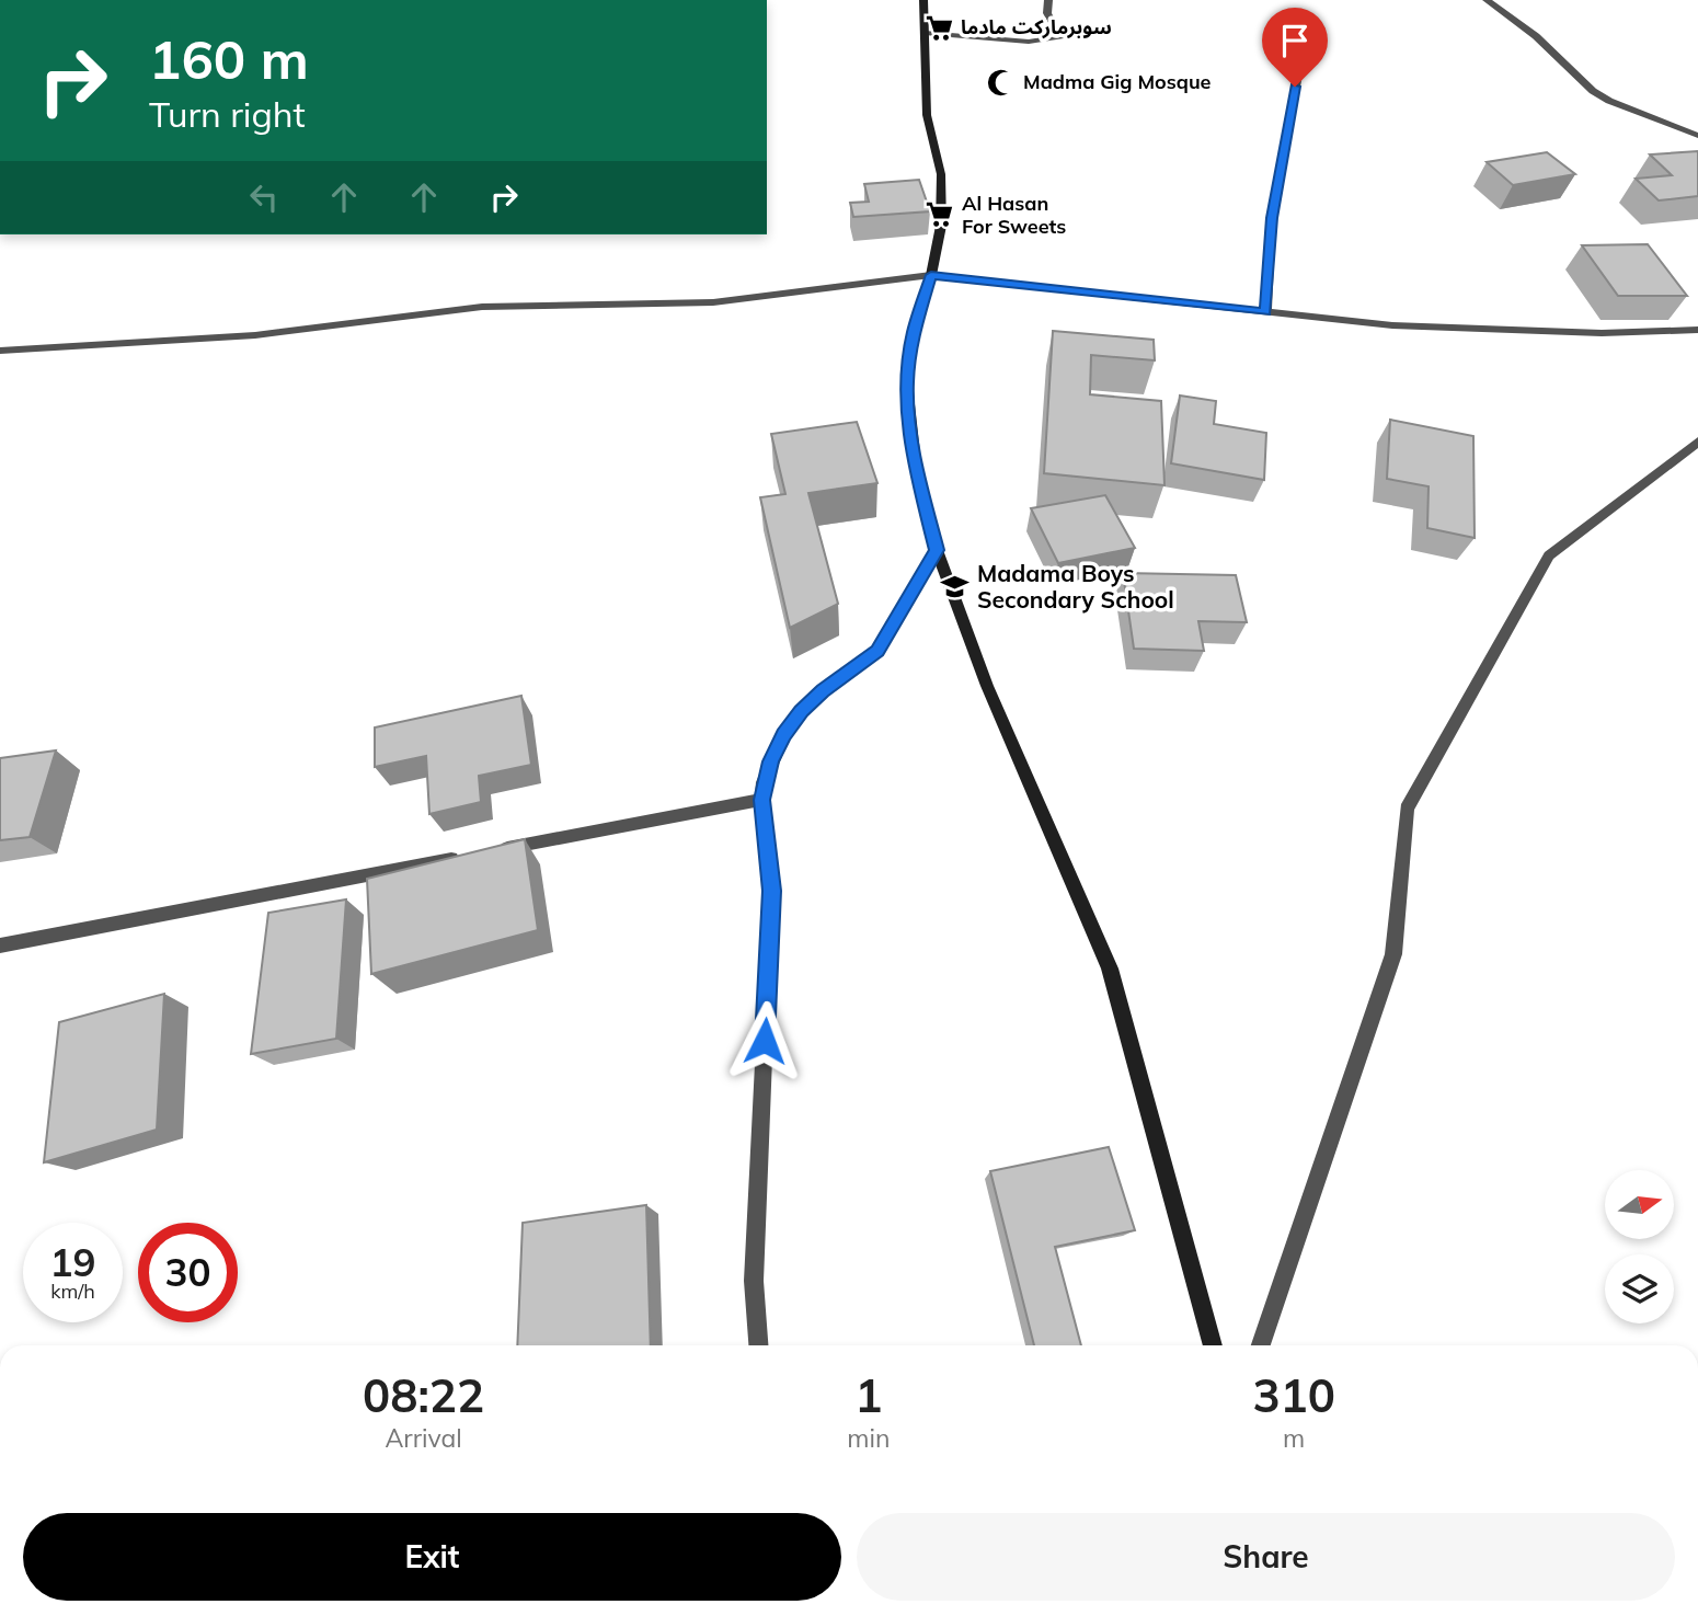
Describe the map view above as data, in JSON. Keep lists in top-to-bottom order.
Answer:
{
  "places": {
    "supermarket": ["سوبرماركت مادما", "Al Hasan For Sweets"],
    "mosque": ["Madma Gig Mosque"],
    "school or university": ["Madama Boys Secondary School"]
  },
  "north": "right",
  "page": {
    "turn": ["160 m", "Turn right"],
    "speed": "19 km/h",
    "limit": "30",
    "eta": [
      "08:22",
      "Arrival",
      "1",
      "min",
      "310",
      "m"
    ],
    "buttons": ["Exit", "Share"]
  }
}
